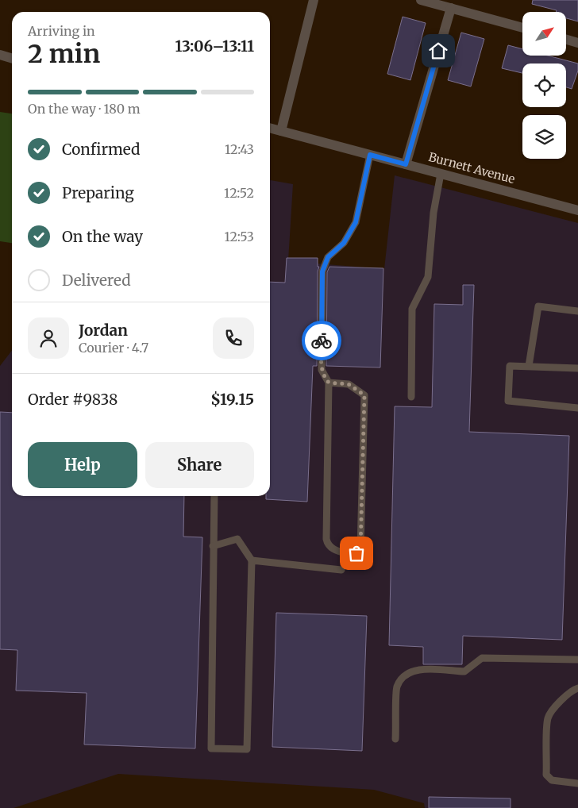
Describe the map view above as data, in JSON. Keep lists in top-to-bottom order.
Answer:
{
  "streets": {
    "street": ["Burnett Avenue"]
  },
  "north": "top right",
  "page": {
    "heading": ["2 min", "Arriving in", "13:06–13:11"],
    "panel": [
      "Jordan",
      "Courier · 4.7",
      "Order #9838",
      "$19.15"
    ],
    "bar": "On the way · 180 m",
    "list": [
      ["Confirmed", "12:43"],
      ["Preparing", "12:52"],
      ["On the way", "12:53"],
      "Delivered"
    ],
    "buttons": ["Help", "Share"]
  }
}
